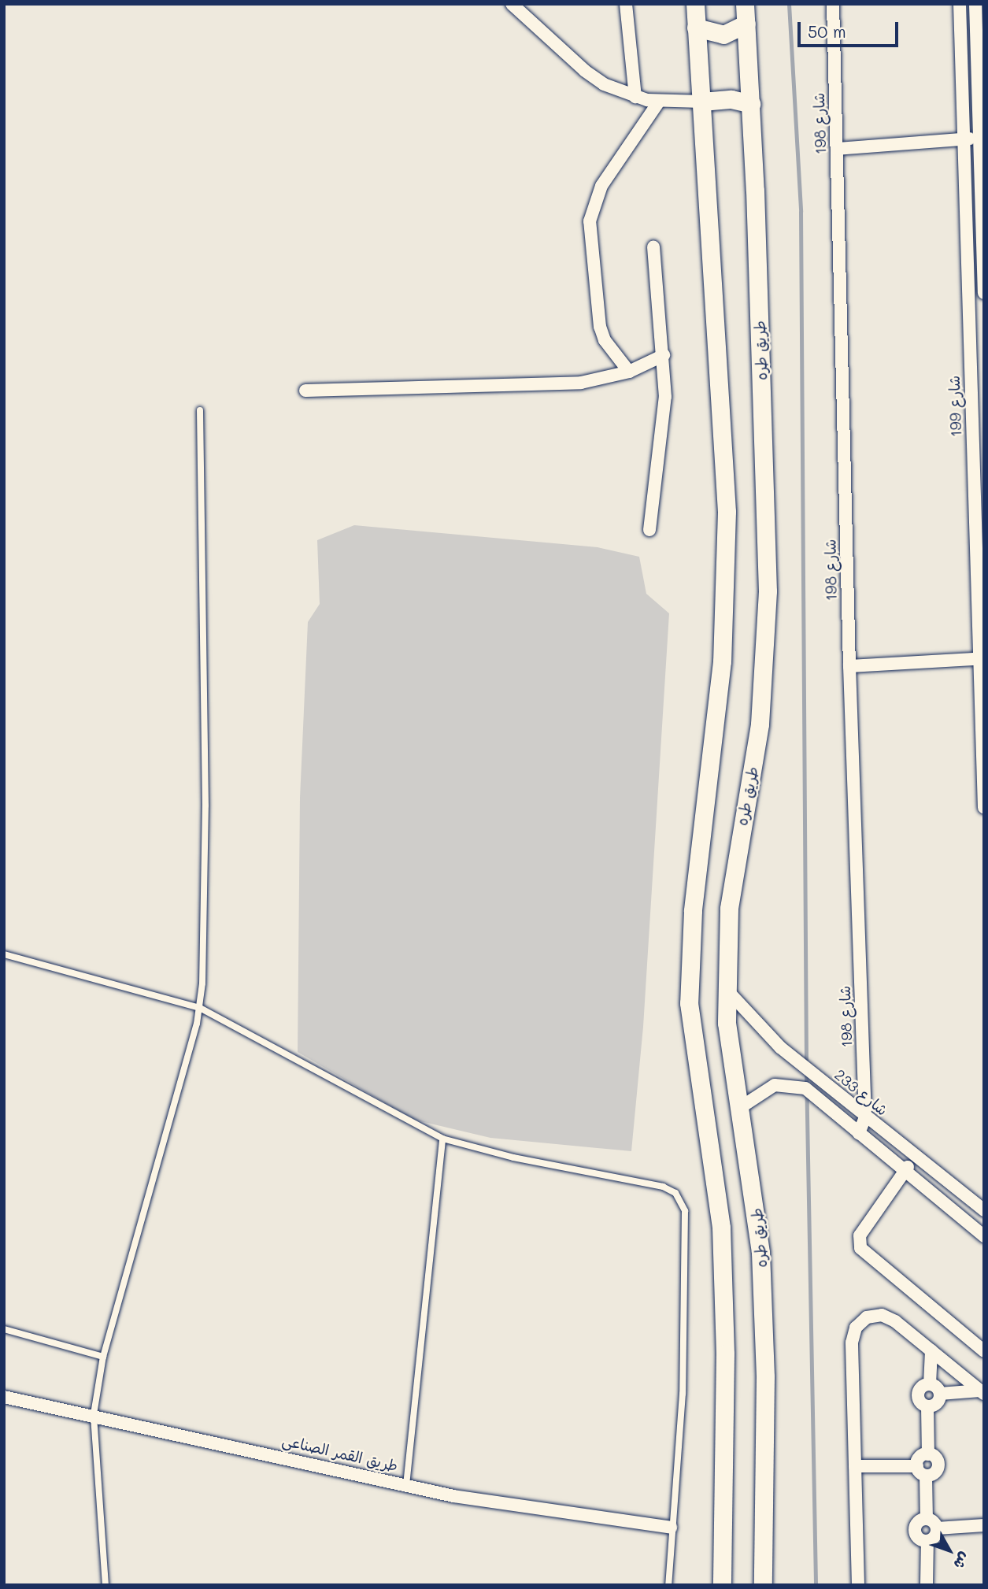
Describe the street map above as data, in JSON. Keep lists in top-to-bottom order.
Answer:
{
  "streets": {
    "main road": ["طريق طره"],
    "street": [
      "شارع 198",
      "شارع 199",
      "شارع 233",
      "طريق القمر الصناعى"
    ]
  },
  "crossings": [
    ["شارع 198", "شارع 233"],
    ["طريق طره", "شارع 233"]
  ],
  "scale_bar": "50 m",
  "north": "bottom right"
}
